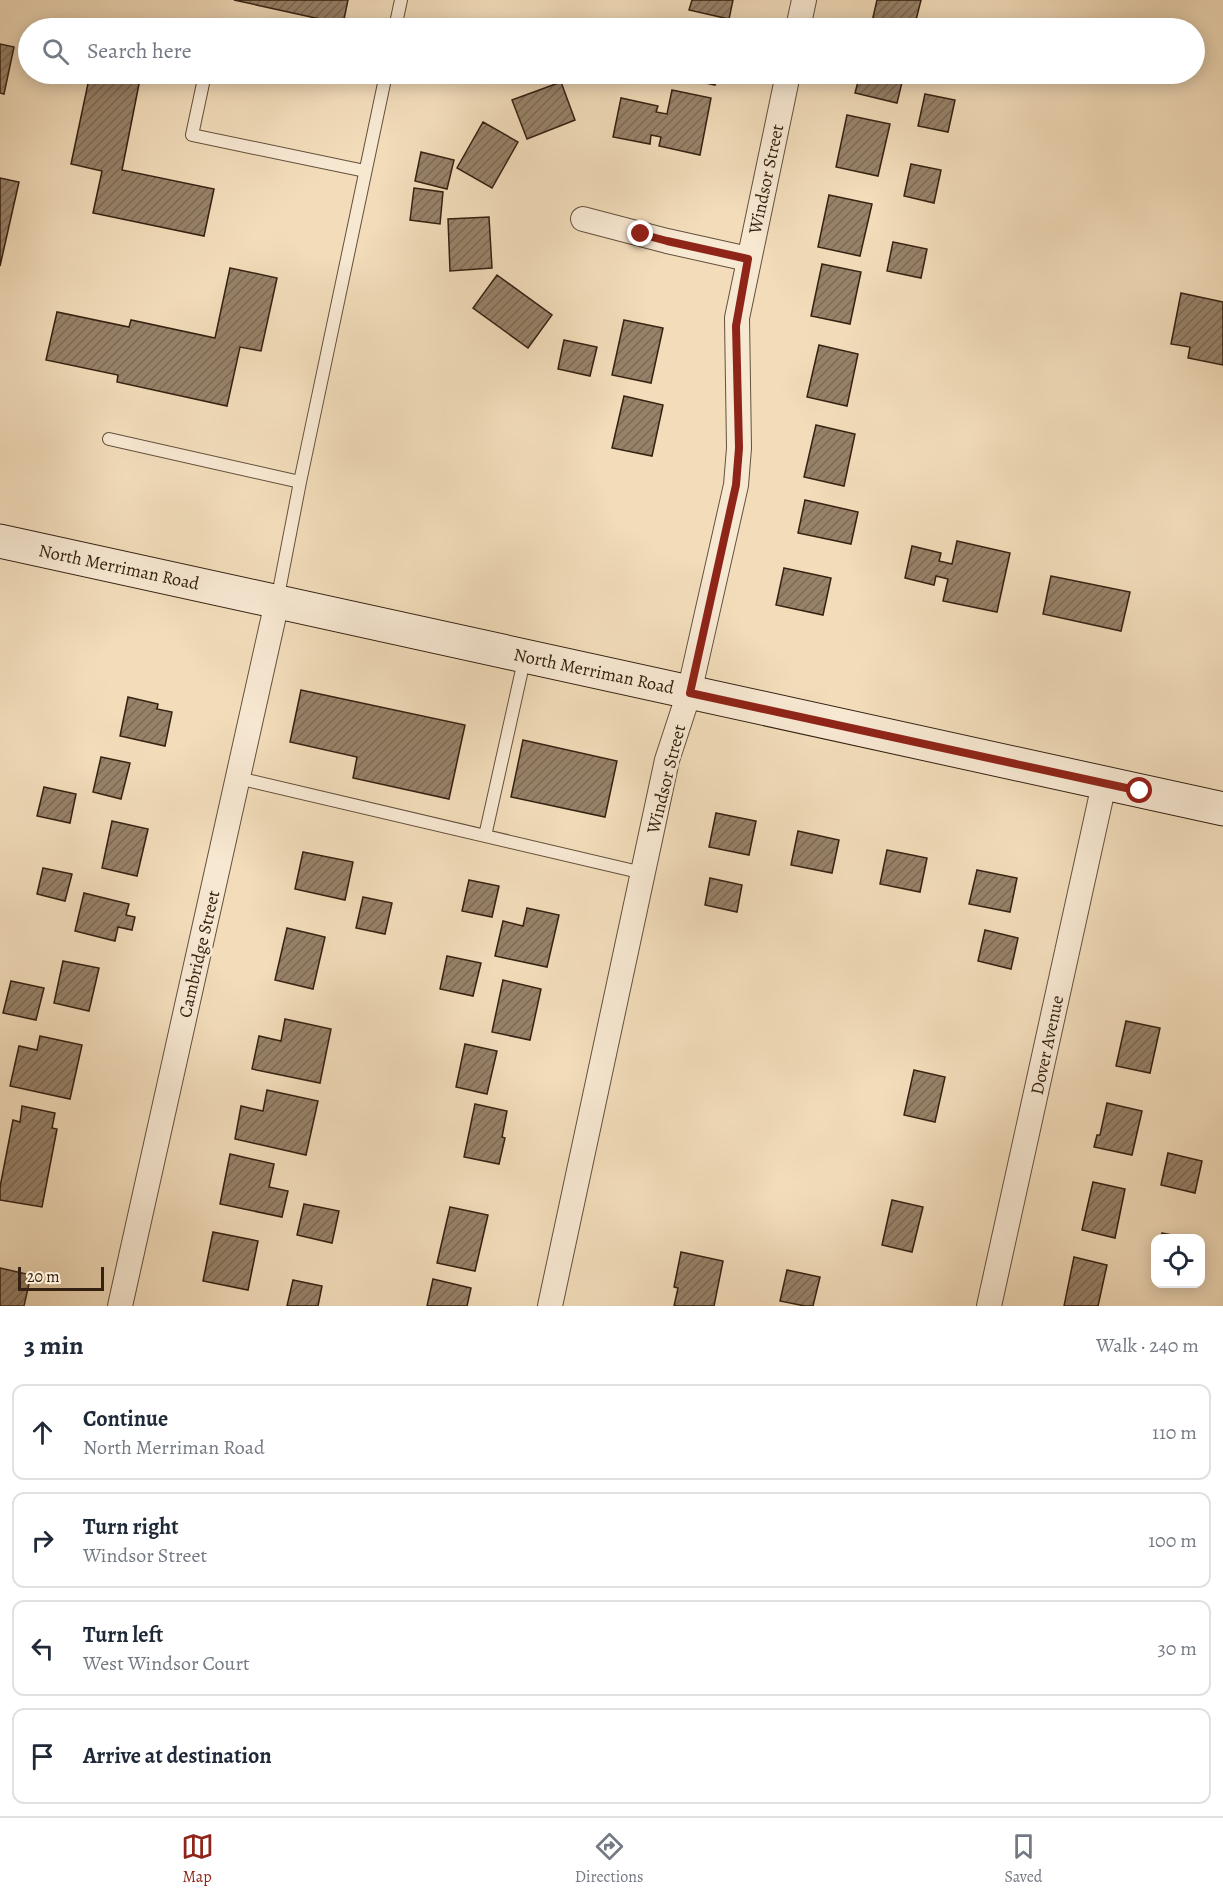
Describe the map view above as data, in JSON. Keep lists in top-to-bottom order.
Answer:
{
  "streets": {
    "main road": ["North Merriman Road"],
    "street": ["Windsor Street", "Cambridge Street", "Dover Avenue"]
  },
  "crossings": [
    ["Windsor Street", "North Merriman Road"],
    ["North Merriman Road", "Cambridge Street"],
    ["North Merriman Road", "Dover Avenue"]
  ],
  "scale_bar": "20 m",
  "page": {
    "search": "Search here",
    "scale": "20 m",
    "heading": ["3 min", "Walk · 240 m"],
    "list": [
      ["Continue", "North Merriman Road", "110 m"],
      ["Turn right", "Windsor Street", "100 m"],
      ["Turn left", "West Windsor Court", "30 m"],
      "Arrive at destination"
    ],
    "nav": ["Map", "Directions", "Saved"]
  }
}
